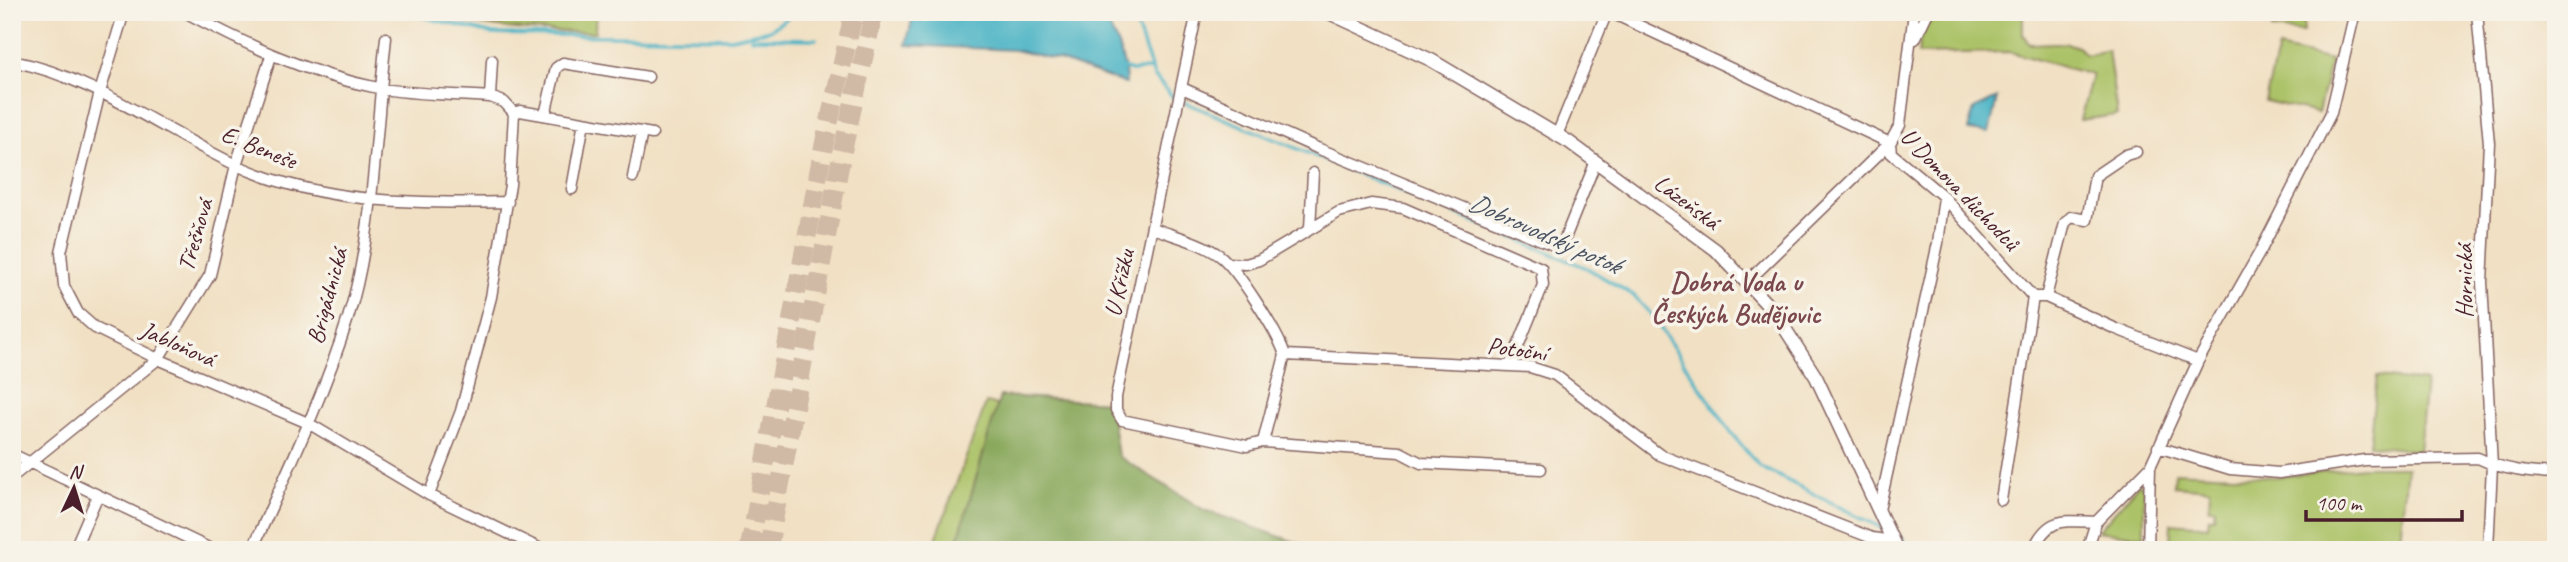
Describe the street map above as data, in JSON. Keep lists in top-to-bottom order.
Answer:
{
  "streets": {
    "street": [
      "E. Beneše",
      "U Domova důchodců",
      "Lázeňská",
      "Třešňová",
      "Hornická",
      "U Křížku",
      "Brigádnická",
      "Jabloňová",
      "Potoční"
    ]
  },
  "crossings": [
    ["E. Beneše", "Třešňová"],
    ["E. Beneše", "Brigádnická"],
    ["E. Beneše", "Jabloňová"],
    ["Lázeňská", "Potoční"],
    ["Třešňová", "Jabloňová"],
    ["Brigádnická", "Jabloňová"]
  ],
  "districts": ["Dobrá Voda u Českých Budějovic"],
  "water": ["Dobrovodský potok"],
  "scale_bar": "100 m",
  "north": "top"
}
